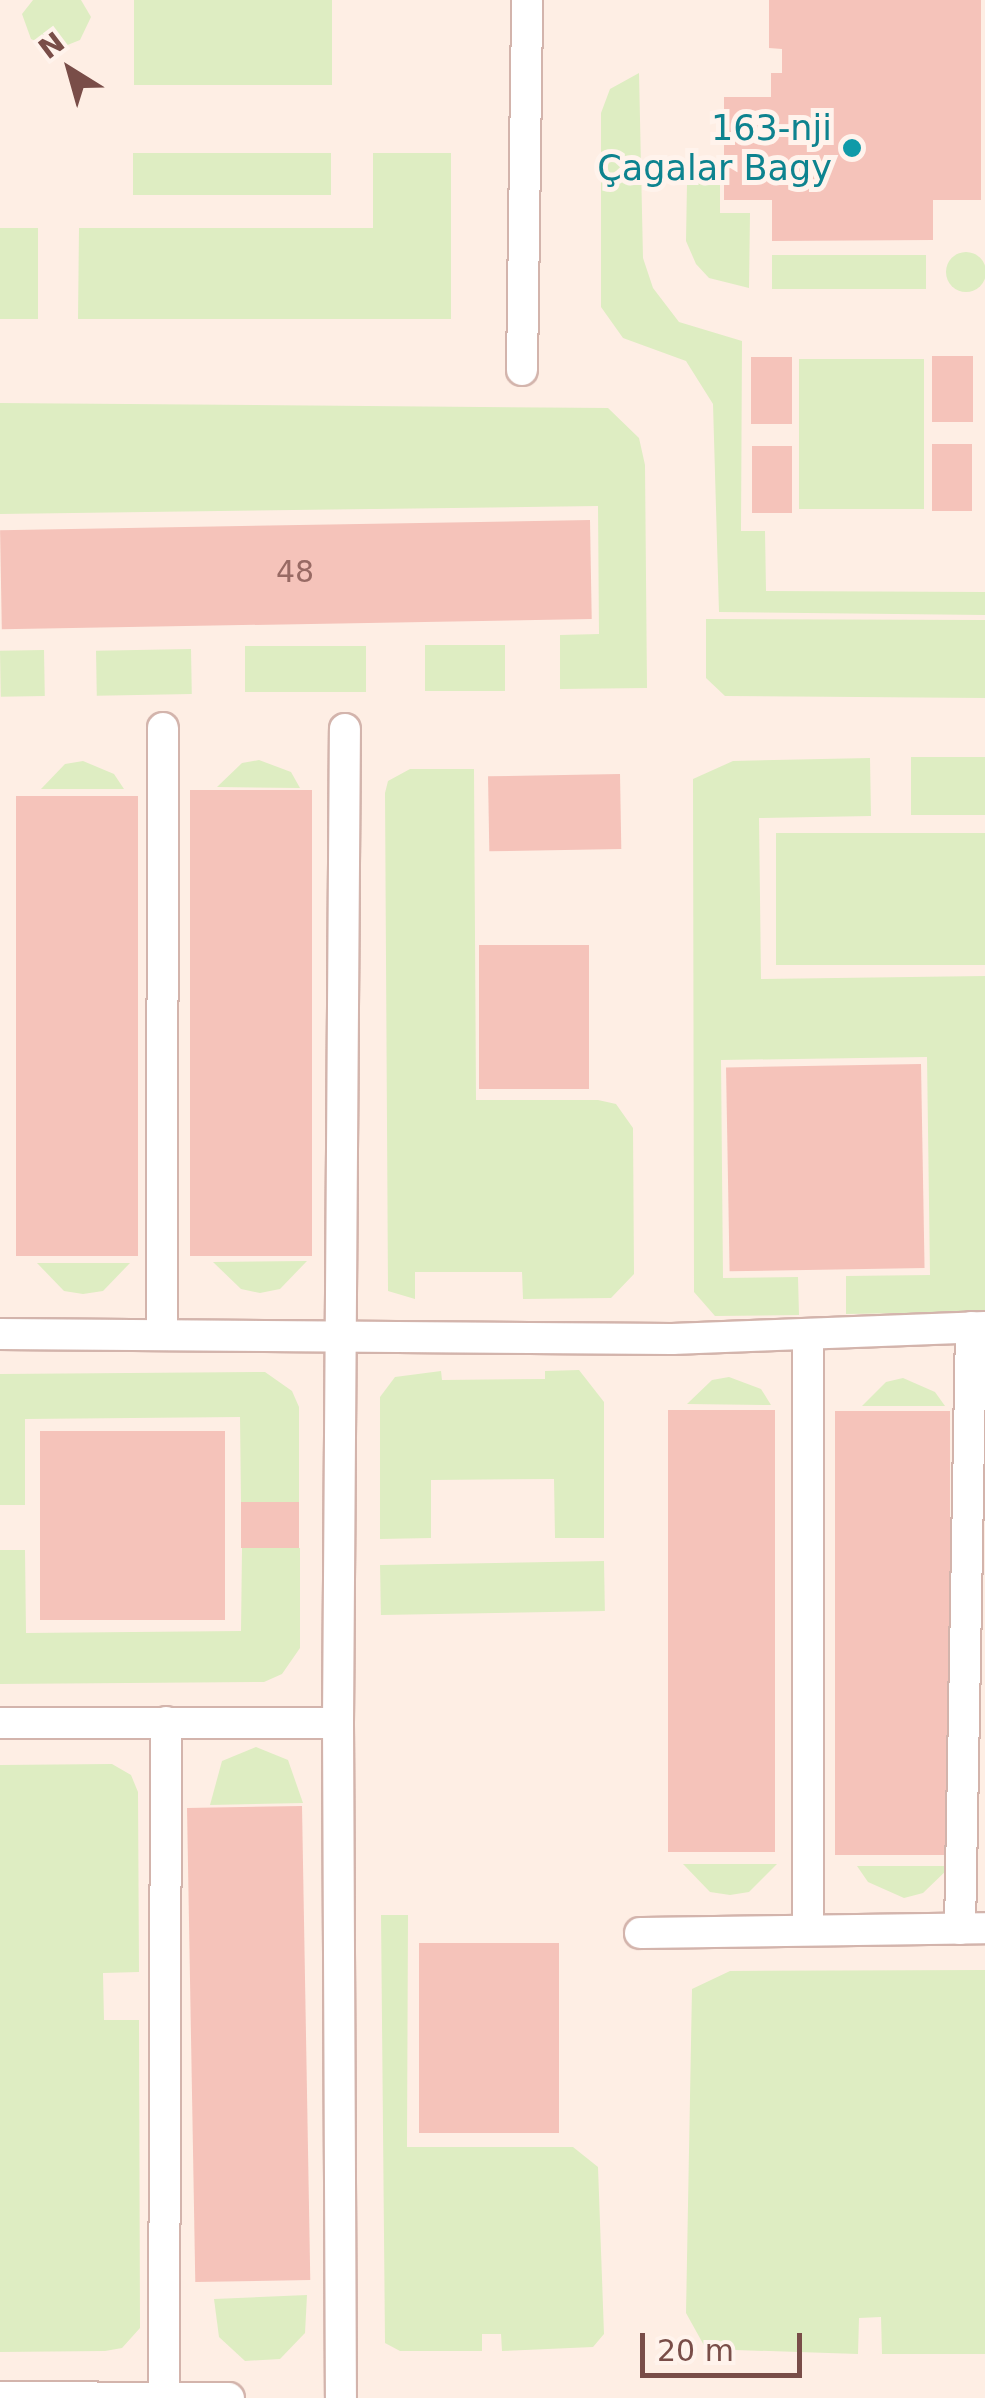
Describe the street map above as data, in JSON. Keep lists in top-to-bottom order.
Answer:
{
  "places": ["163-nji Çagalar Bagy"],
  "house_numbers": ["48"],
  "scale_bar": "20 m",
  "north": "top left"
}
